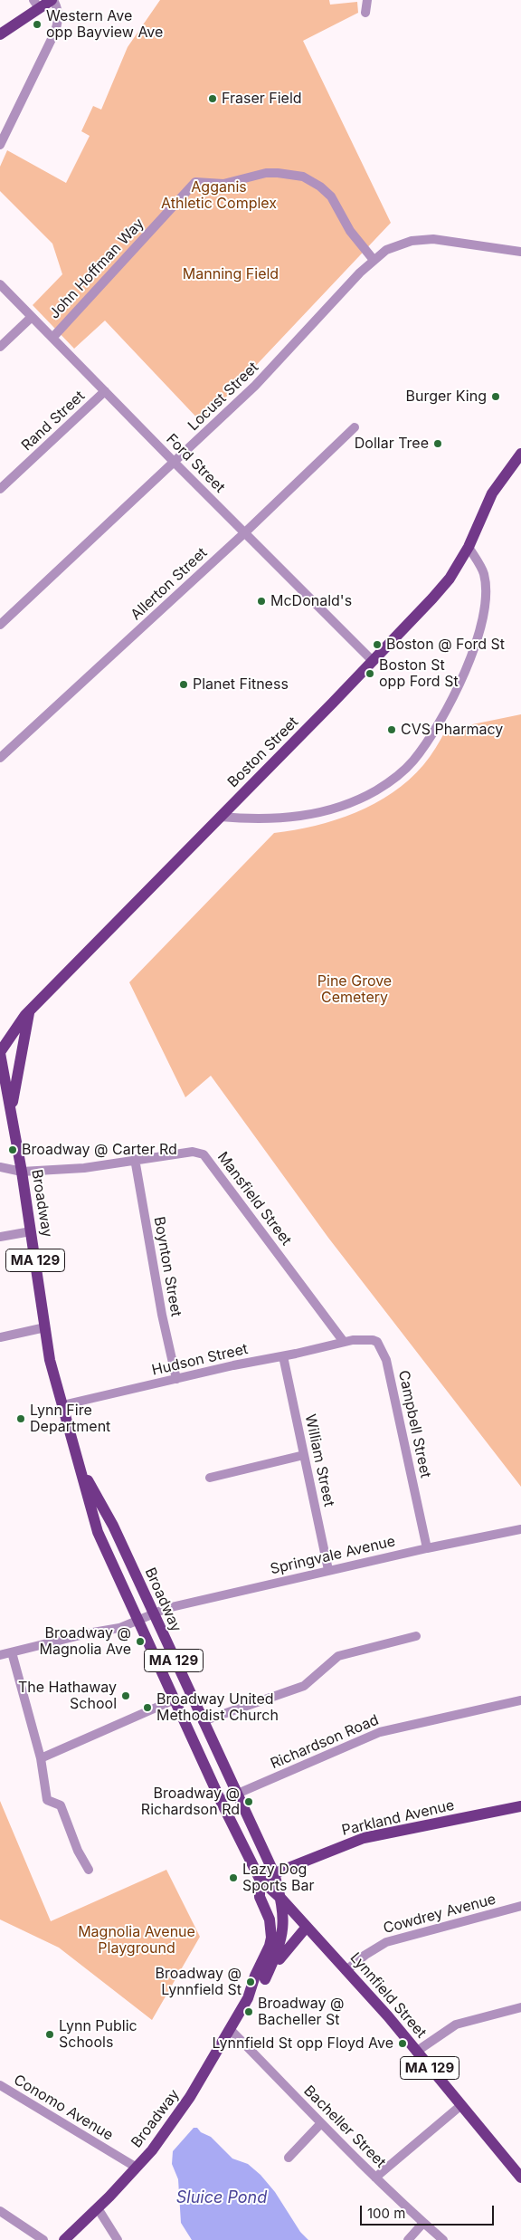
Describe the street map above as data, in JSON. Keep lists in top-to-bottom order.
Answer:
{
  "streets": {
    "main road": [
      "Boston Street",
      "Broadway",
      "MA 129",
      "Parkland Avenue",
      "Lynnfield Street"
    ],
    "street": [
      "John Hoffman Way",
      "Locust Street",
      "Rand Street",
      "Ford Street",
      "Allerton Street",
      "Mansfield Street",
      "Boynton Street",
      "Hudson Street",
      "Campbell Street",
      "William Street",
      "Springvale Avenue",
      "Richardson Road",
      "Cowdrey Avenue",
      "Conomo Avenue",
      "Bacheller Street"
    ]
  },
  "crossings": [
    ["John Hoffman Way", "Locust Street"],
    ["John Hoffman Way", "Ford Street"],
    ["Locust Street", "Ford Street"],
    ["Rand Street", "Ford Street"],
    ["Ford Street", "Allerton Street"],
    ["Ford Street", "Boston Street"],
    ["Boston Street", "Broadway"],
    ["Boston Street", "MA 129"],
    ["Mansfield Street", "Broadway"],
    ["Mansfield Street", "Boynton Street"],
    ["Mansfield Street", "Hudson Street"],
    ["Mansfield Street", "Campbell Street"],
    ["Broadway", "MA 129"],
    ["Broadway", "Hudson Street"],
    ["Broadway", "Springvale Avenue"],
    ["Broadway", "Richardson Road"],
    ["Broadway", "Parkland Avenue"],
    ["Broadway", "Lynnfield Street"],
    ["Broadway", "Conomo Avenue"],
    ["Broadway", "Bacheller Street"],
    ["Boynton Street", "Hudson Street"],
    ["Hudson Street", "Campbell Street"],
    ["Hudson Street", "William Street"],
    ["Campbell Street", "Springvale Avenue"],
    ["William Street", "Springvale Avenue"],
    ["Cowdrey Avenue", "Lynnfield Street"]
  ],
  "water": ["Sluice Pond"],
  "parks": [
    "Agganis Athletic Complex",
    "Manning Field",
    "Pine Grove Cemetery",
    "Magnolia Avenue Playground"
  ],
  "places": [
    "Western Ave opp Bayview Ave",
    "Fraser Field",
    "Burger King",
    "Dollar Tree",
    "McDonald's",
    "Boston @ Ford St",
    "Boston St opp Ford St",
    "Planet Fitness",
    "CVS Pharmacy",
    "Broadway @ Carter Rd",
    "Lynn Fire Department",
    "Broadway @ Magnolia Ave",
    "The Hathaway School",
    "Broadway United Methodist Church",
    "Broadway @ Richardson Rd",
    "Lazy Dog Sports Bar",
    "Broadway @ Lynnfield St",
    "Broadway @ Bacheller St",
    "Lynn Public Schools",
    "Lynnfield St opp Floyd Ave"
  ],
  "scale_bar": "100 m"
}
